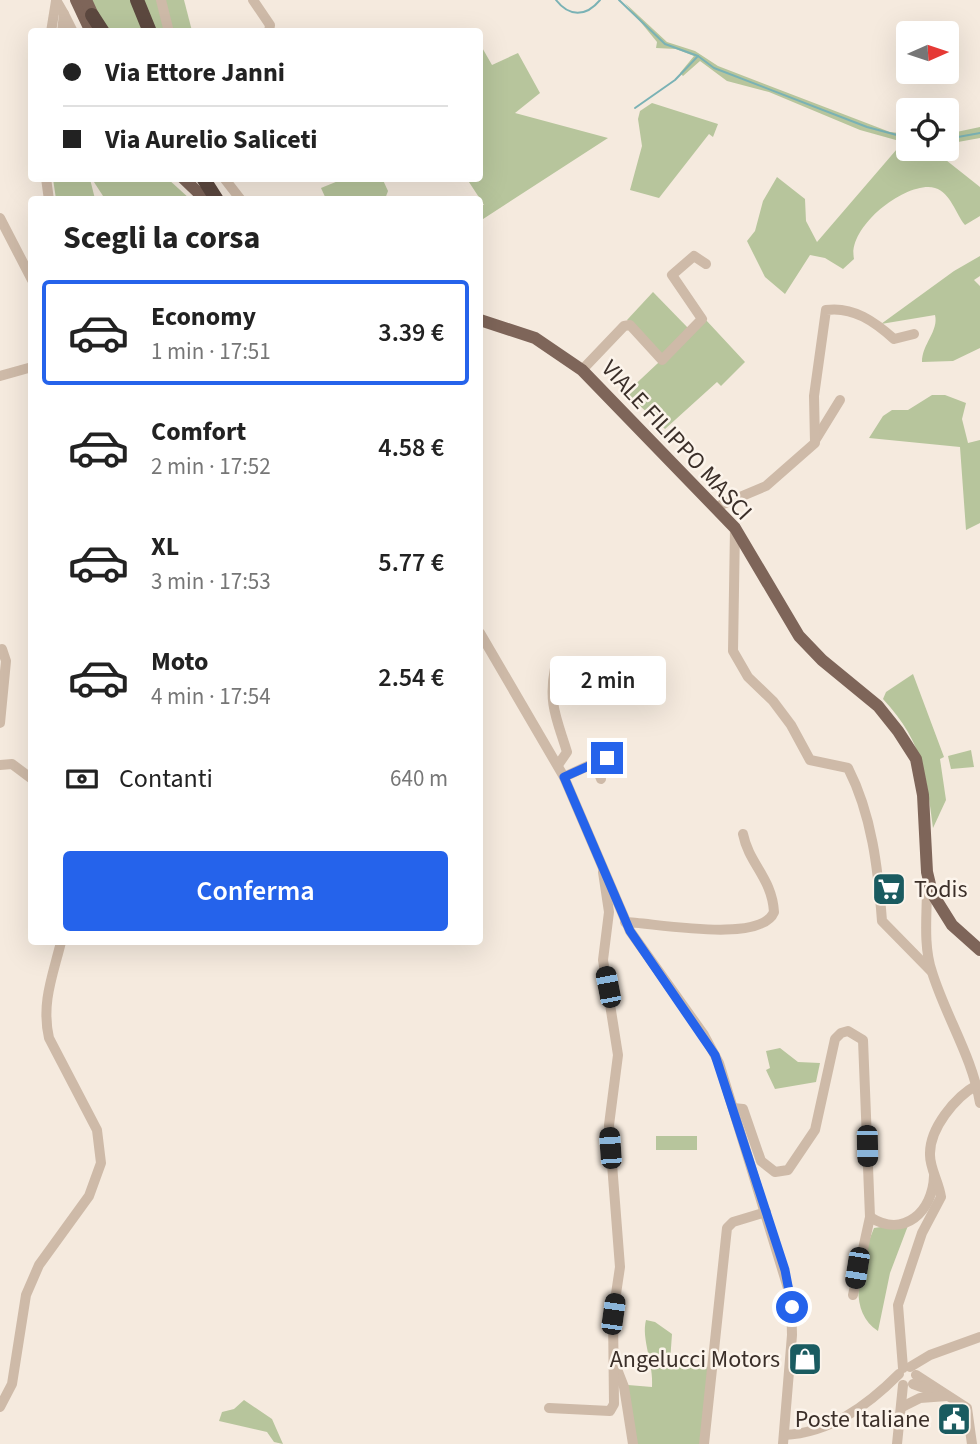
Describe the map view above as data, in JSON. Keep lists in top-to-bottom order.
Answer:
{
  "streets": {
    "main road": ["VIALE FILIPPO MASCI"]
  },
  "places": {
    "supermarket": ["Todis"],
    "shop": ["Angelucci Motors"],
    "public building": ["Poste Italiane"]
  },
  "north": "right",
  "page": {
    "banner": ["Via Ettore Janni", "Via Aurelio Saliceti"],
    "heading": "Scegli la corsa",
    "list": [
      {
        "name": "Economy",
        "note": "1 min · 17:51",
        "value": "3.39 €"
      },
      {
        "name": "Comfort",
        "note": "2 min · 17:52",
        "value": "4.58 €"
      },
      {
        "name": "XL",
        "note": "3 min · 17:53",
        "value": "5.77 €"
      },
      {
        "name": "Moto",
        "note": "4 min · 17:54",
        "value": "2.54 €"
      }
    ],
    "bubble": "2 min",
    "pay": ["Contanti", "640 m"],
    "buttons": "Conferma"
  }
}
